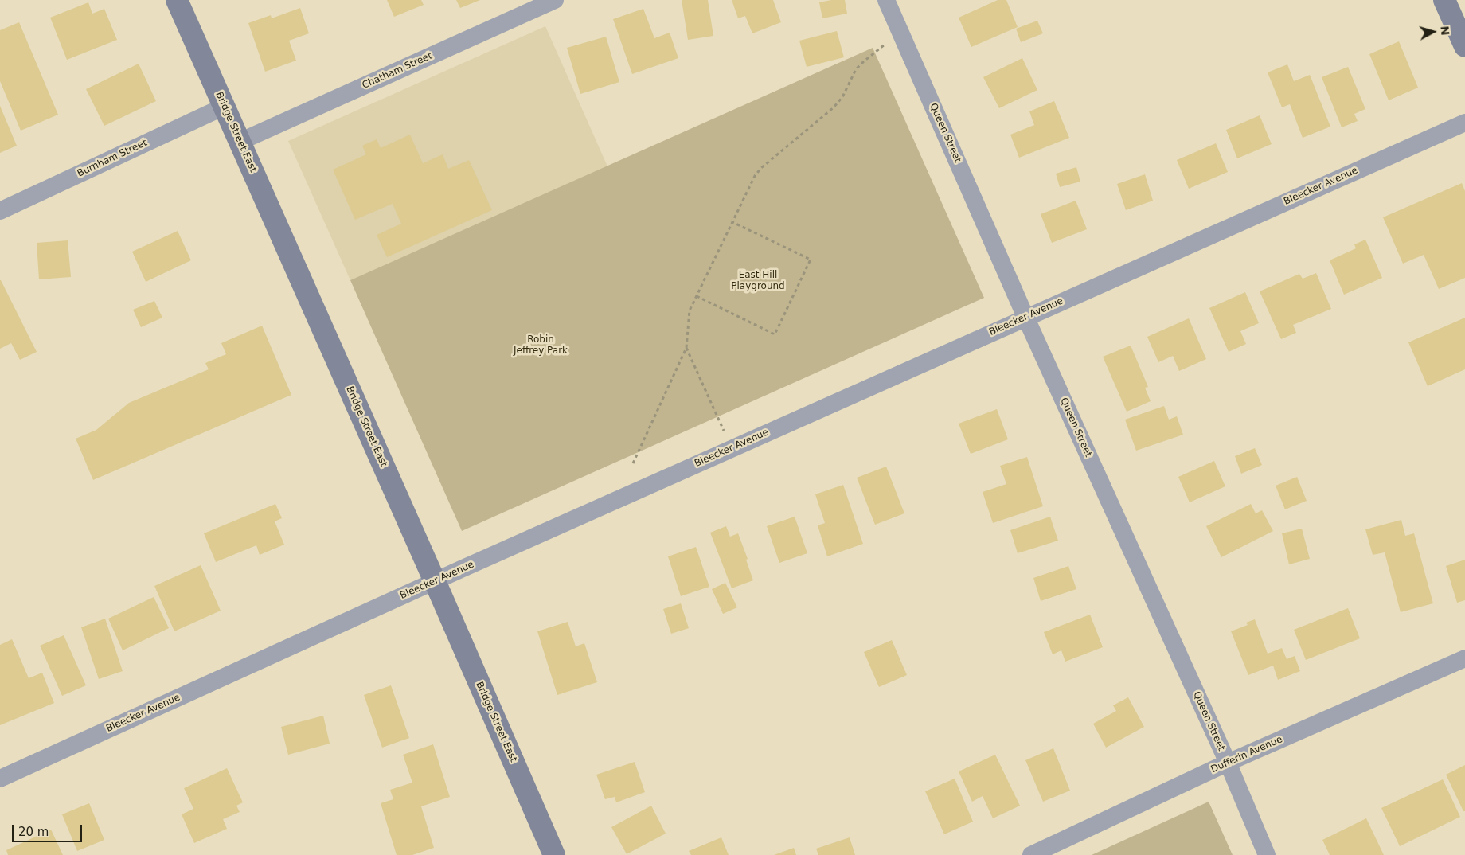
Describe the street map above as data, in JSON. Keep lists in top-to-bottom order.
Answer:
{
  "streets": {
    "street": [
      "Chatham Street",
      "Bridge Street East",
      "Queen Street",
      "Burnham Street",
      "Bleecker Avenue",
      "Dufferin Avenue"
    ]
  },
  "crossings": [
    ["Chatham Street", "Bridge Street East"],
    ["Bridge Street East", "Burnham Street"],
    ["Bridge Street East", "Bleecker Avenue"],
    ["Queen Street", "Bleecker Avenue"],
    ["Queen Street", "Dufferin Avenue"]
  ],
  "parks": ["East Hill Playground", "Robin Jeffrey Park"],
  "scale_bar": "20 m",
  "north": "right"
}
